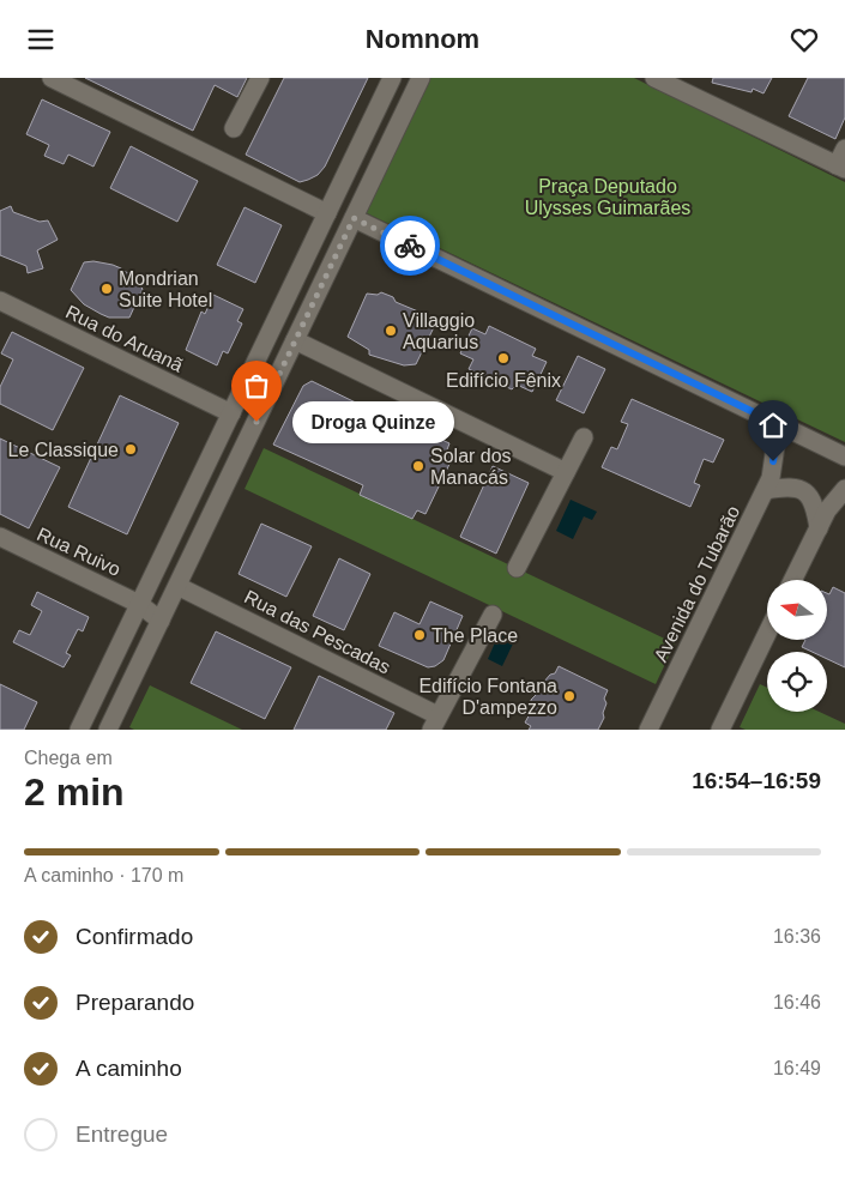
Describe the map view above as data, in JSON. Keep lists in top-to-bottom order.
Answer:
{
  "streets": {
    "street": [
      "Rua do Aruanã",
      "Rua Ruivo",
      "Avenida do Tubarão",
      "Rua das Pescadas"
    ]
  },
  "parks": ["Praça Deputado Ulysses Guimarães"],
  "places": [
    "Mondrian Suite Hotel",
    "Villaggio Aquarius",
    "Edifício Fênix",
    "Droga Quinze",
    "Le Classique",
    "Solar dos Manacás",
    "The Place",
    "Edifício Fontana D'ampezzo"
  ],
  "north": "left",
  "page": {
    "header": "Nomnom",
    "bubble": "Droga Quinze",
    "heading": ["2 min", "Chega em", "16:54–16:59"],
    "bar": "A caminho · 170 m",
    "list": [
      ["Confirmado", "16:36"],
      ["Preparando", "16:46"],
      ["A caminho", "16:49"],
      "Entregue"
    ]
  }
}
